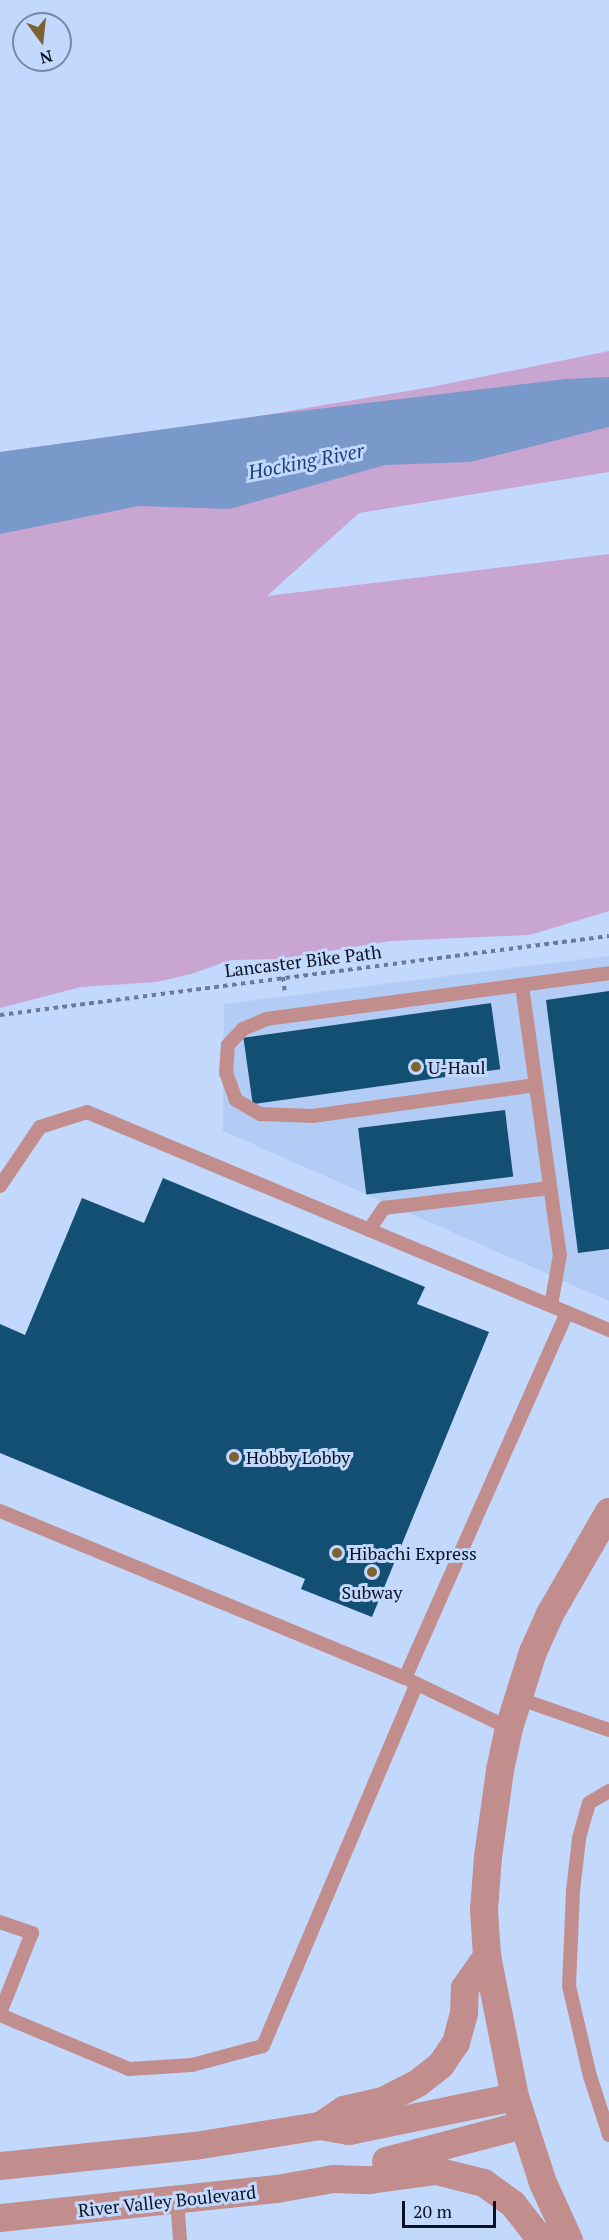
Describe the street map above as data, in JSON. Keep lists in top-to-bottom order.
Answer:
{
  "streets": {
    "street": ["River Valley Boulevard"],
    "path": ["Lancaster Bike Path"]
  },
  "water": ["Hocking River"],
  "places": [
    "U-Haul",
    "Hobby Lobby",
    "Hibachi Express",
    "Subway"
  ],
  "scale_bar": "20 m",
  "north": "bottom"
}
